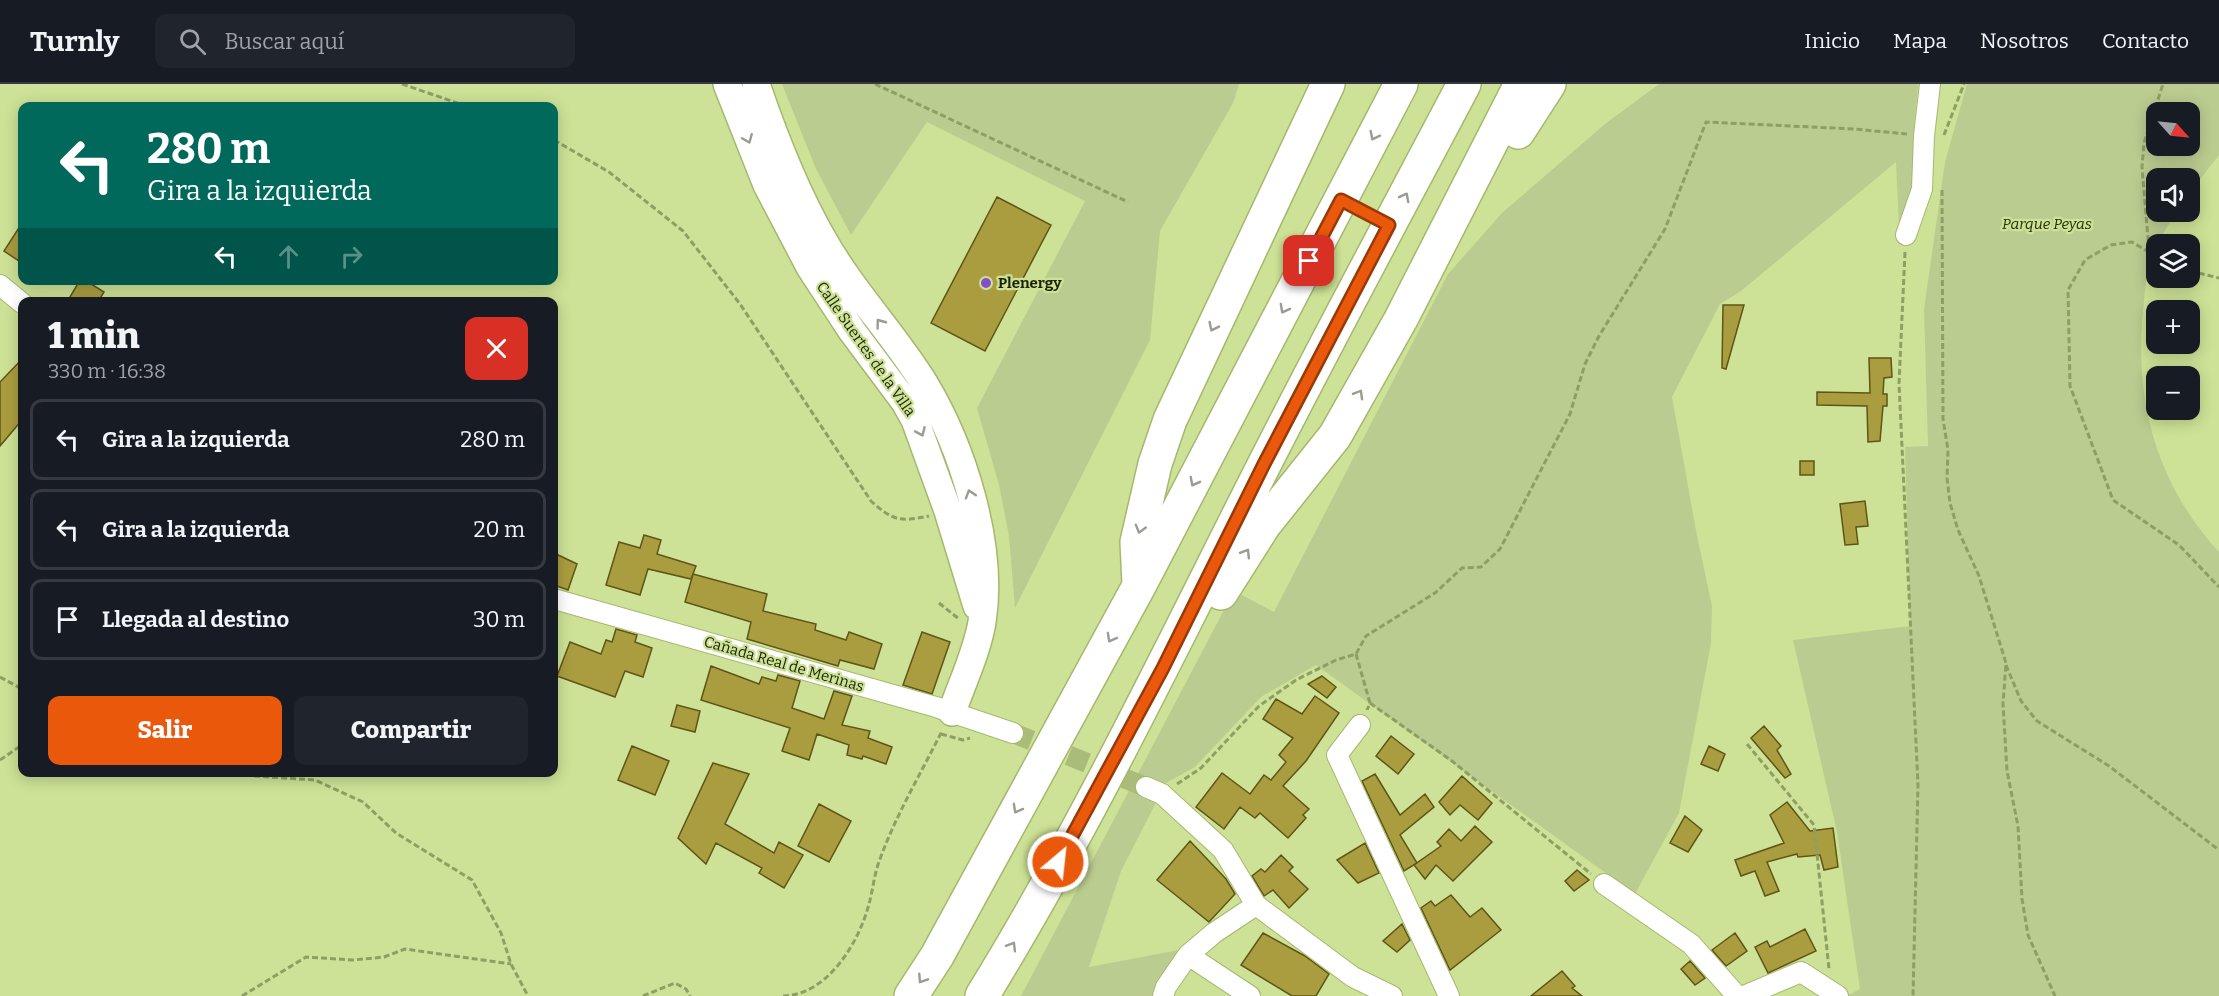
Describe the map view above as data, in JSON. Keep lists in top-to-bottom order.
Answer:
{
  "streets": {
    "main road": ["Calle Suertes de la Villa"],
    "street": ["Cañada Real de Merinas"]
  },
  "crossings": [
    ["Calle Suertes de la Villa", "Cañada Real de Merinas"]
  ],
  "parks": ["Parque Peyas"],
  "places": ["Plenergy"],
  "north": "bottom right",
  "page": {
    "header": "Turnly",
    "search": "Buscar aquí",
    "nav": [
      "Inicio",
      "Mapa",
      "Nosotros",
      "Contacto"
    ],
    "map_buttons": ["+", "−"],
    "turn": ["280 m", "Gira a la izquierda"],
    "heading": ["1 min", "330 m · 16:38"],
    "list": [
      {
        "name": "Gira a la izquierda",
        "value": "280 m"
      },
      {
        "name": "Gira a la izquierda",
        "value": "20 m"
      },
      {
        "name": "Llegada al destino",
        "value": "30 m"
      }
    ],
    "buttons": ["Salir", "Compartir"]
  }
}
